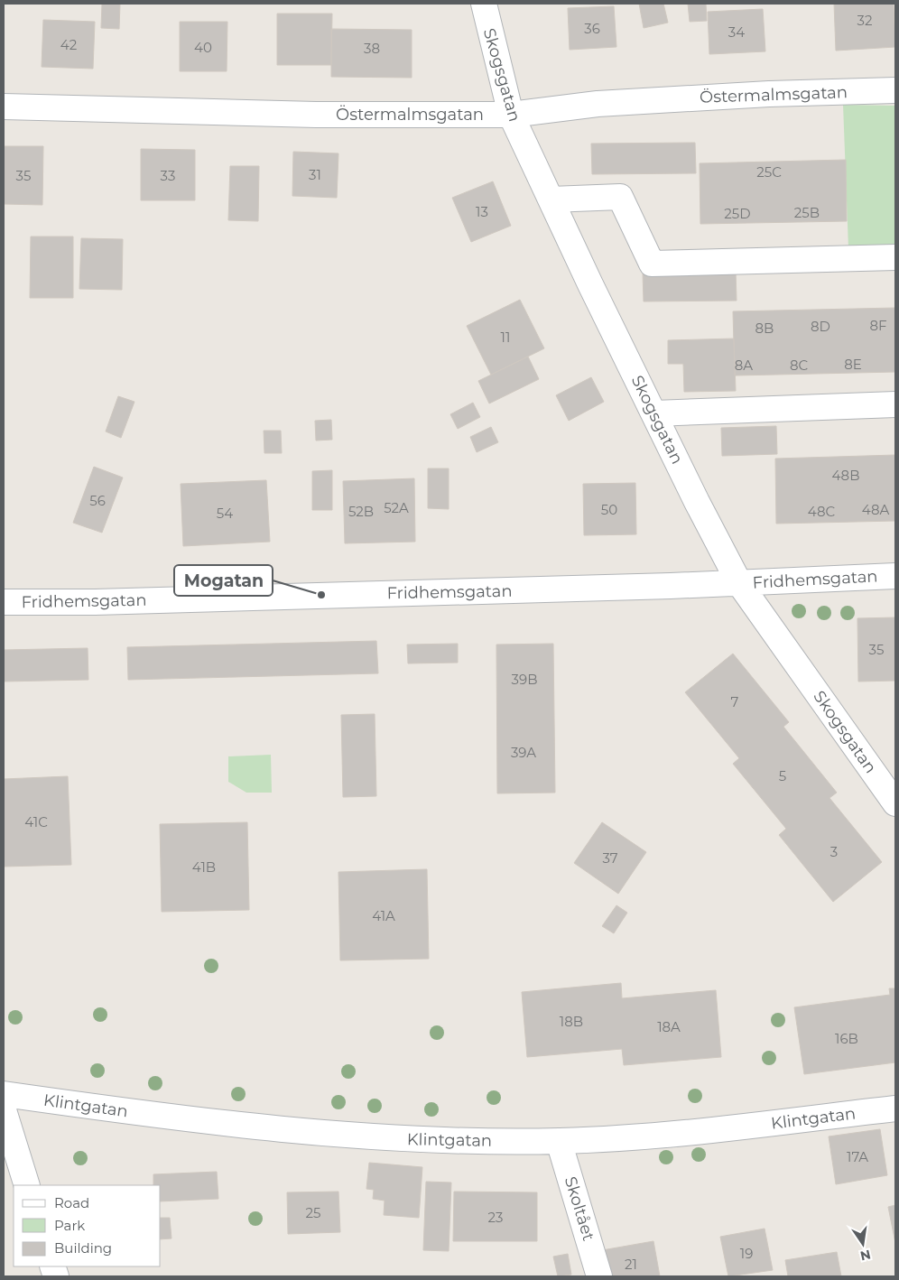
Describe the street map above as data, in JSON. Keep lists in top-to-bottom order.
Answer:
{
  "streets": {
    "street": [
      "Skogsgatan",
      "Östermalmsgatan",
      "Fridhemsgatan",
      "Klintgatan",
      "Skoltået"
    ]
  },
  "crossings": [
    ["Skogsgatan", "Östermalmsgatan"],
    ["Skogsgatan", "Fridhemsgatan"],
    ["Klintgatan", "Skoltået"]
  ],
  "places": ["Mogatan"],
  "house_numbers": [
    "32",
    "36",
    "34",
    "42",
    "40",
    "38",
    "25C",
    "31",
    "35",
    "33",
    "13",
    "25B",
    "25D",
    "8F",
    "8D",
    "8B",
    "11",
    "8E",
    "8A",
    "8C",
    "48B",
    "56",
    "52A",
    "50",
    "48A",
    "52B",
    "48C",
    "54",
    "35",
    "39B",
    "7",
    "39A",
    "5",
    "41C",
    "3",
    "37",
    "41B",
    "41A",
    "18B",
    "18A",
    "16B",
    "17A",
    "25",
    "23",
    "19",
    "21"
  ],
  "legend": ["Road", "Park", "Building"],
  "north": "bottom"
}
